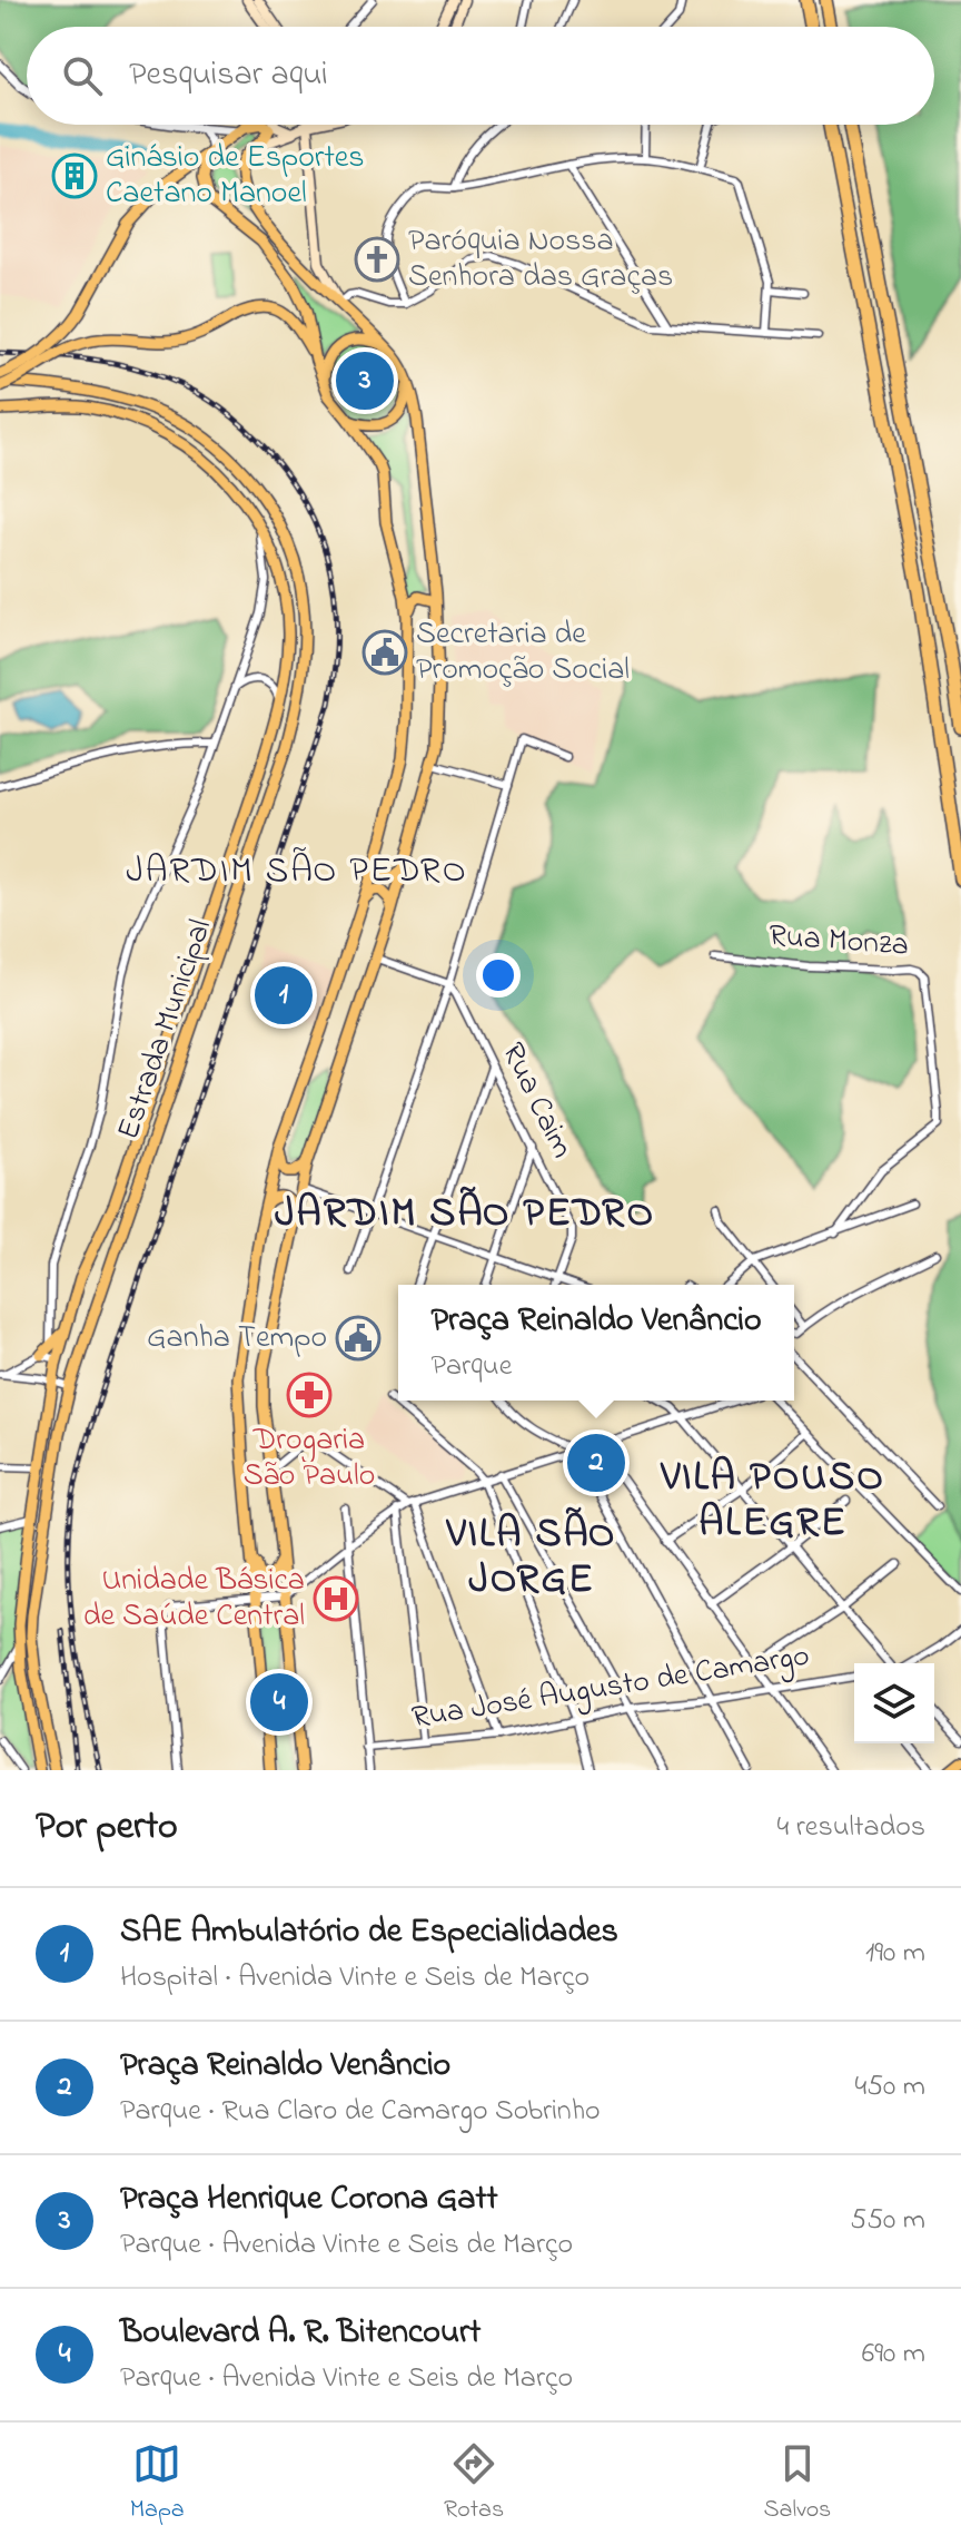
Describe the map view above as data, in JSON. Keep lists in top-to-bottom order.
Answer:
{
  "streets": {
    "main road": ["Estrada Municipal"],
    "street": ["Rua Monza", "Rua Caim", "Rua José Augusto de Camargo"]
  },
  "districts": [
    "JARDIM SÃO PEDRO",
    "JARDIM SÃO PEDRO",
    "VILA POUSO ALEGRE",
    "VILA SÃO JORGE"
  ],
  "places": {
    "building": ["Ginásio de Esportes Caetano Manoel"],
    "church": ["Paróquia Nossa Senhora das Graças"],
    "public building": ["Secretaria de Promoção Social", "Ganha Tempo"],
    "pharmacy": ["Drogaria São Paulo"],
    "hospital": ["Unidade Básica de Saúde Central"]
  },
  "page": {
    "search": "Pesquisar aqui",
    "pins": [
      "3",
      "1",
      "2",
      "4"
    ],
    "popup": ["Praça Reinaldo Venâncio", "Parque"],
    "heading": ["Por perto", "4 resultados"],
    "list": [
      {
        "mark": "1",
        "name": "SAE Ambulatório de Especialidades",
        "note": "Hospital · Avenida Vinte e Seis de Março",
        "value": "190 m"
      },
      {
        "mark": "2",
        "name": "Praça Reinaldo Venâncio",
        "note": "Parque · Rua Claro de Camargo Sobrinho",
        "value": "450 m"
      },
      {
        "mark": "3",
        "name": "Praça Henrique Corona Gatt",
        "note": "Parque · Avenida Vinte e Seis de Março",
        "value": "550 m"
      },
      {
        "mark": "4",
        "name": "Boulevard A. R. Bitencourt",
        "note": "Parque · Avenida Vinte e Seis de Março",
        "value": "690 m"
      }
    ],
    "nav": ["Mapa", "Rotas", "Salvos"]
  }
}
